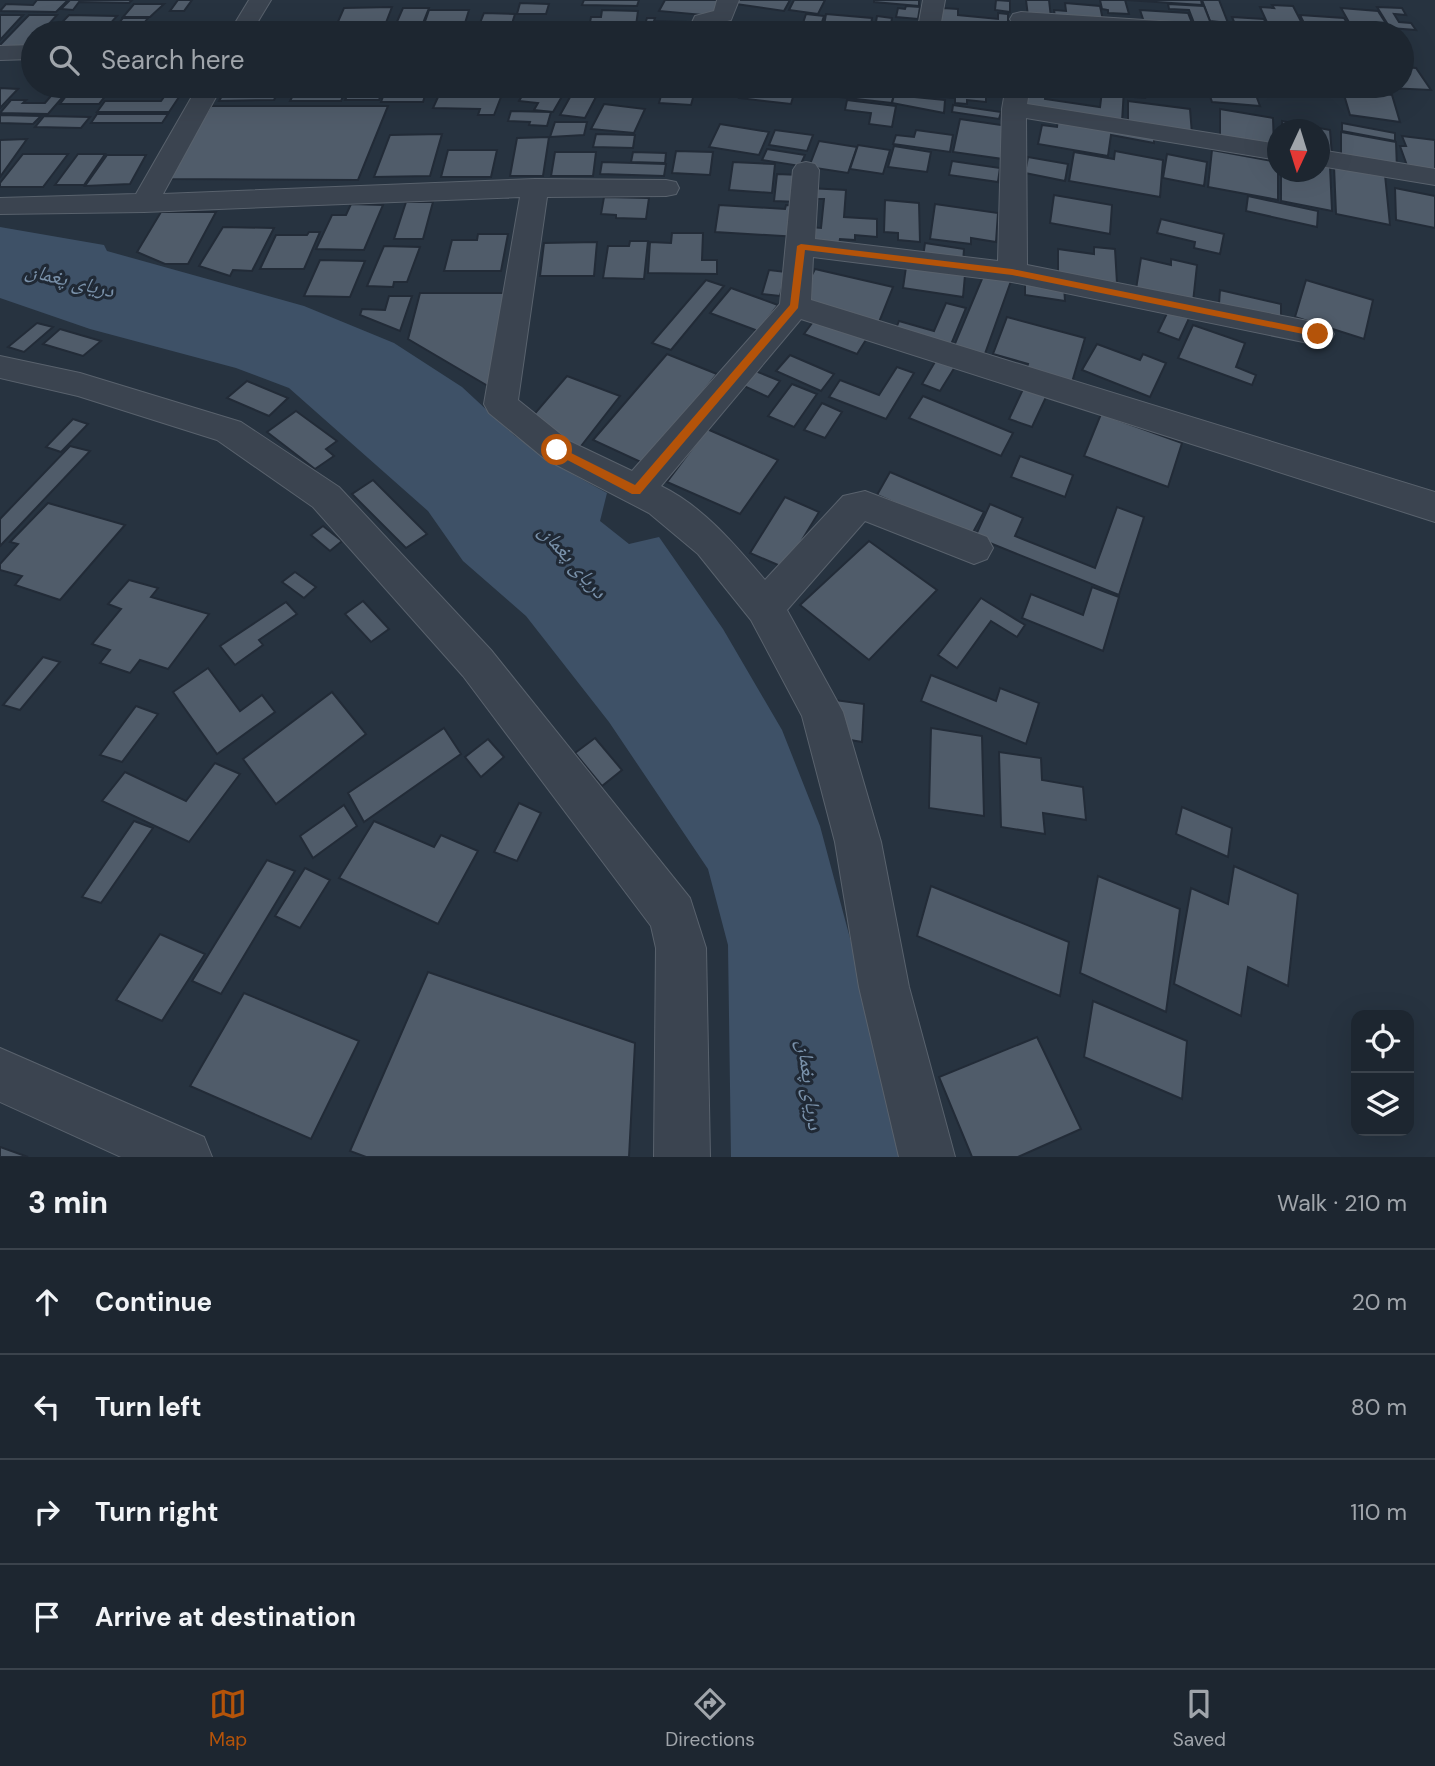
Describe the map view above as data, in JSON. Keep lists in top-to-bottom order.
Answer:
{
  "water": ["دریای پغمان"],
  "north": "bottom",
  "page": {
    "search": "Search here",
    "heading": ["3 min", "Walk · 210 m"],
    "list": [
      ["Continue", "20 m"],
      ["Turn left", "80 m"],
      ["Turn right", "110 m"],
      "Arrive at destination"
    ],
    "nav": ["Map", "Directions", "Saved"]
  }
}
